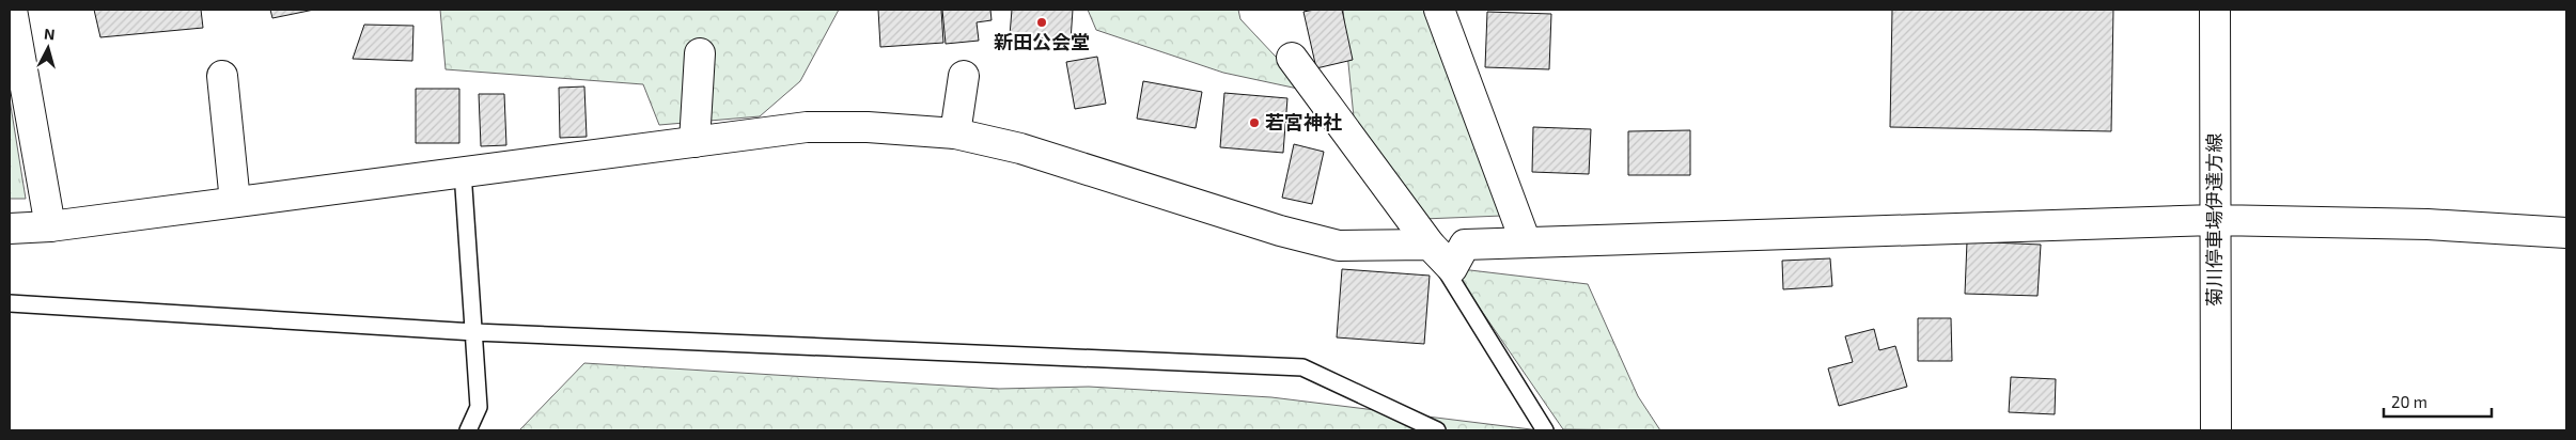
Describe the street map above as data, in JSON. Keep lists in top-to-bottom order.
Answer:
{
  "streets": {
    "street": ["菊川停車場伊達方線"]
  },
  "places": ["新田公会堂", "若宮神社"],
  "scale_bar": "20 m",
  "north": "top"
}
